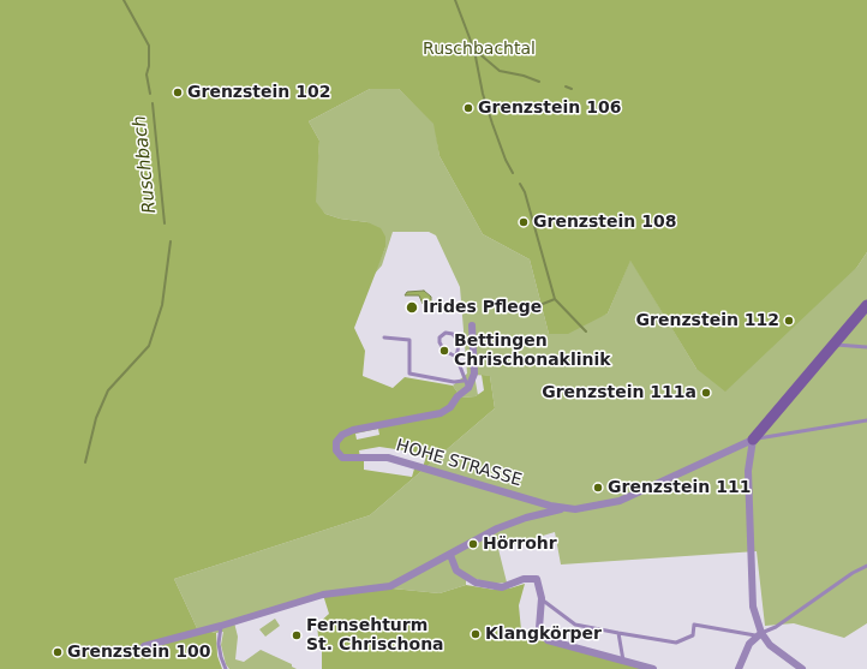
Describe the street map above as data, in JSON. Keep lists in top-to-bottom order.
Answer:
{
  "streets": {
    "street": ["HOHE STRASSE"]
  },
  "water": ["Ruschbach"],
  "parks": ["Ruschbachtal"],
  "places": [
    "Grenzstein 102",
    "Grenzstein 106",
    "Grenzstein 108",
    "Irides Pflege",
    "Grenzstein 112",
    "Bettingen Chrischonaklinik",
    "Grenzstein 111a",
    "Grenzstein 111",
    "Hörrohr",
    "Klangkörper",
    "Fernsehturm St. Chrischona",
    "Grenzstein 100"
  ]
}
